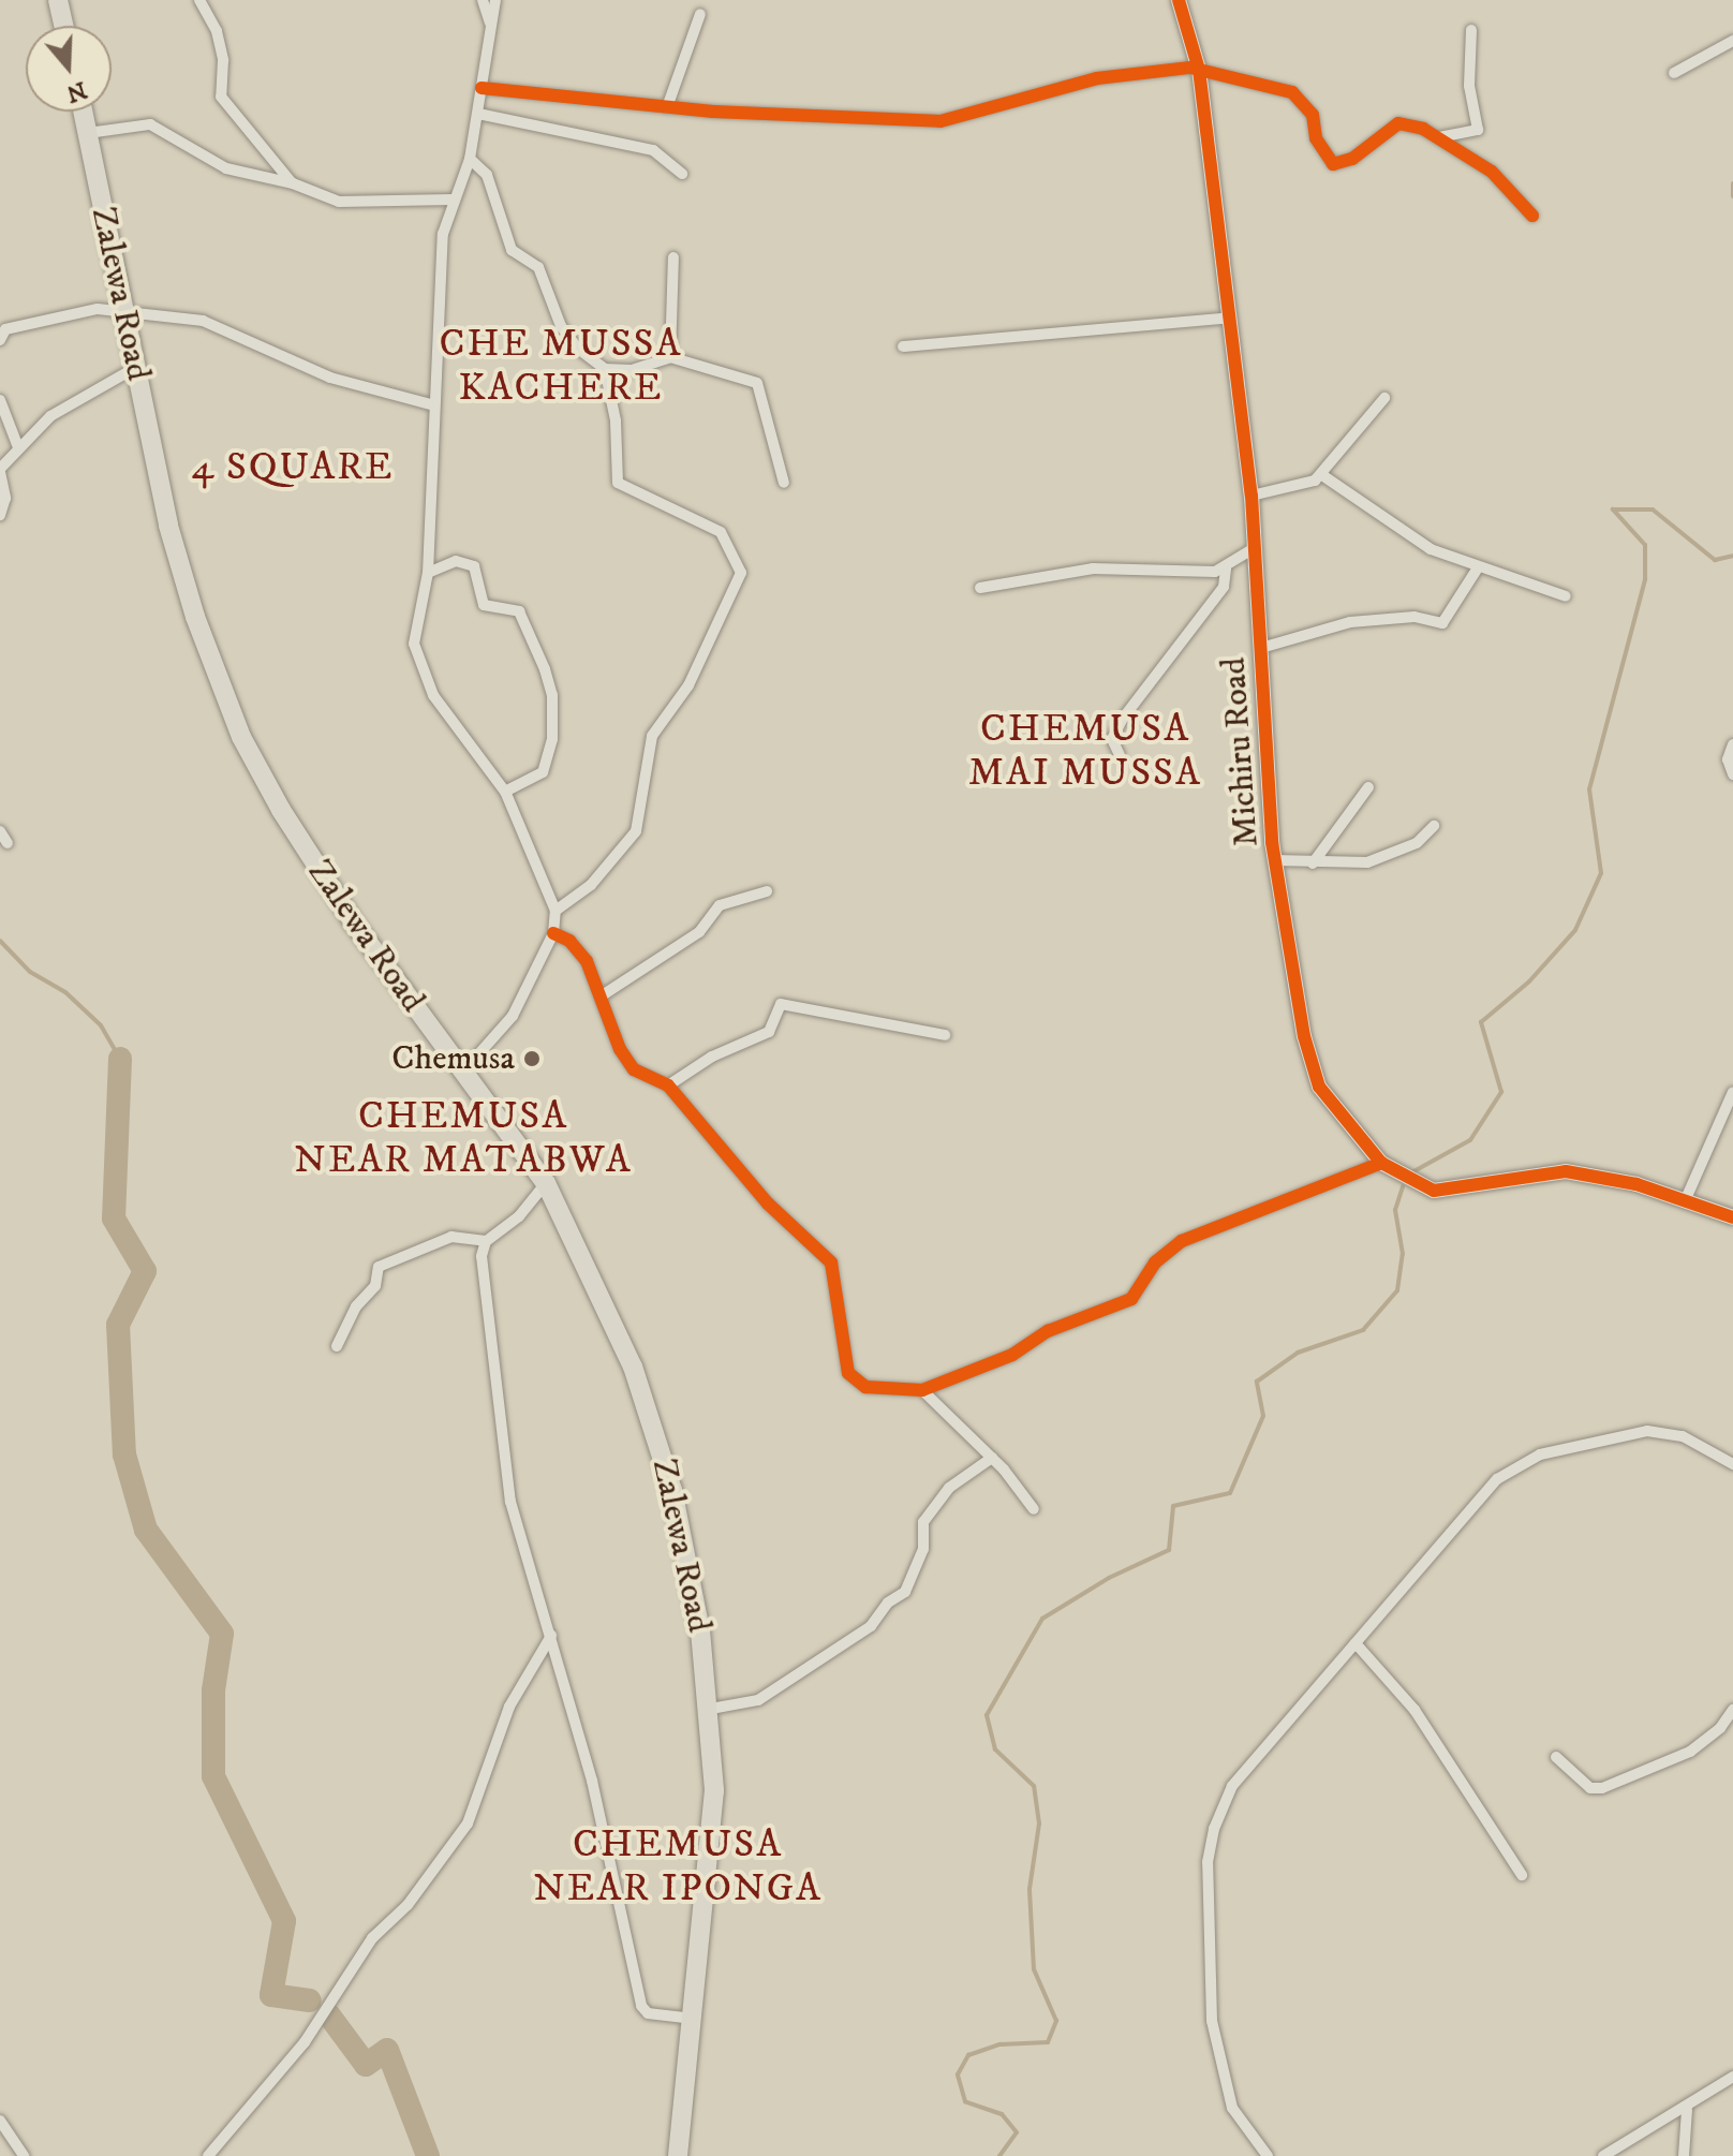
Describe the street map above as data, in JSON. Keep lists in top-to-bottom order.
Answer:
{
  "streets": {
    "highway": ["Zalewa Road"],
    "street": ["Michiru Road"]
  },
  "districts": [
    "CHE MUSSA KACHERE",
    "4 SQUARE",
    "CHEMUSA MAI MUSSA",
    "CHEMUSA NEAR MATABWA",
    "CHEMUSA NEAR IPONGA"
  ],
  "places": ["Chemusa"],
  "north": "bottom"
}
